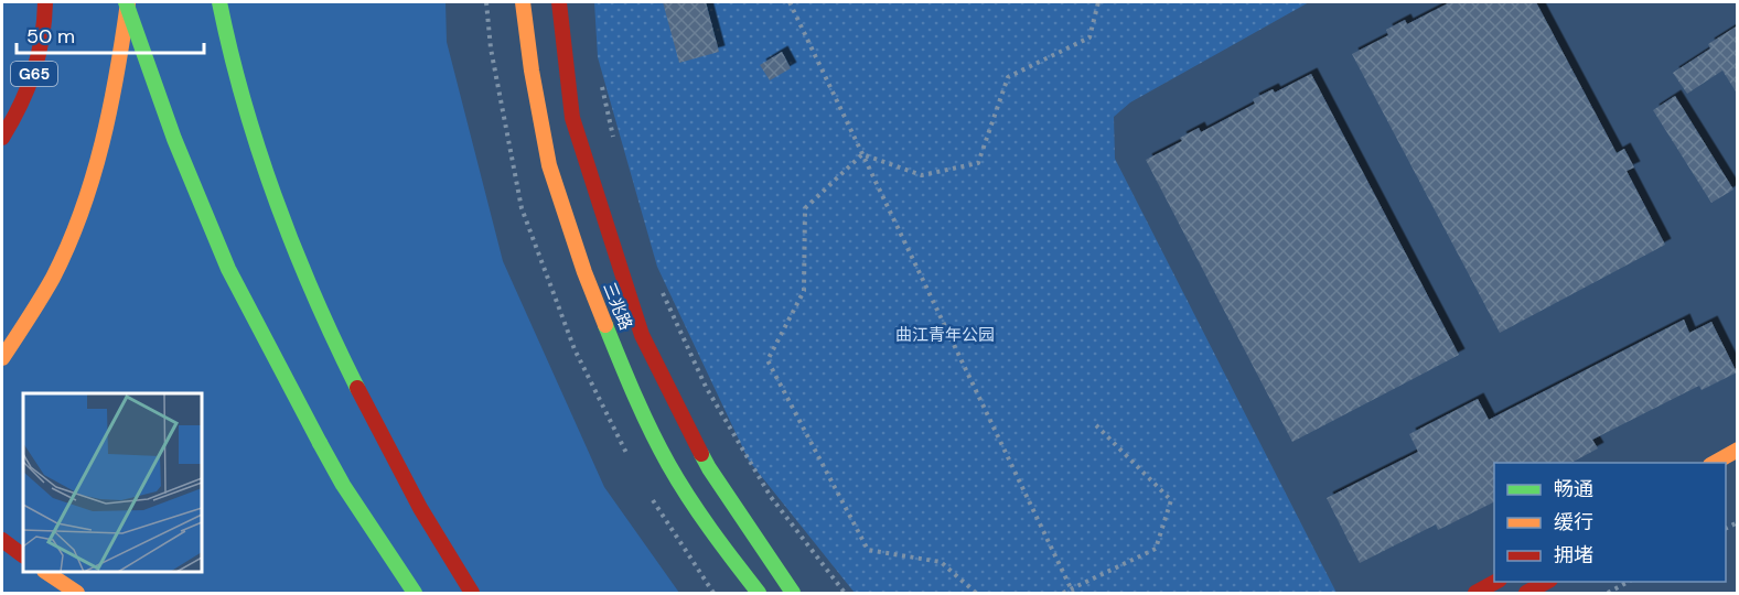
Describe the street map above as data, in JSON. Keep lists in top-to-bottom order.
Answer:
{
  "streets": {
    "main road": ["G65", "三兆路"]
  },
  "parks": ["曲江青年公园"],
  "legend": ["畅通", "缓行", "拥堵"],
  "scale_bar": "50 m"
}
